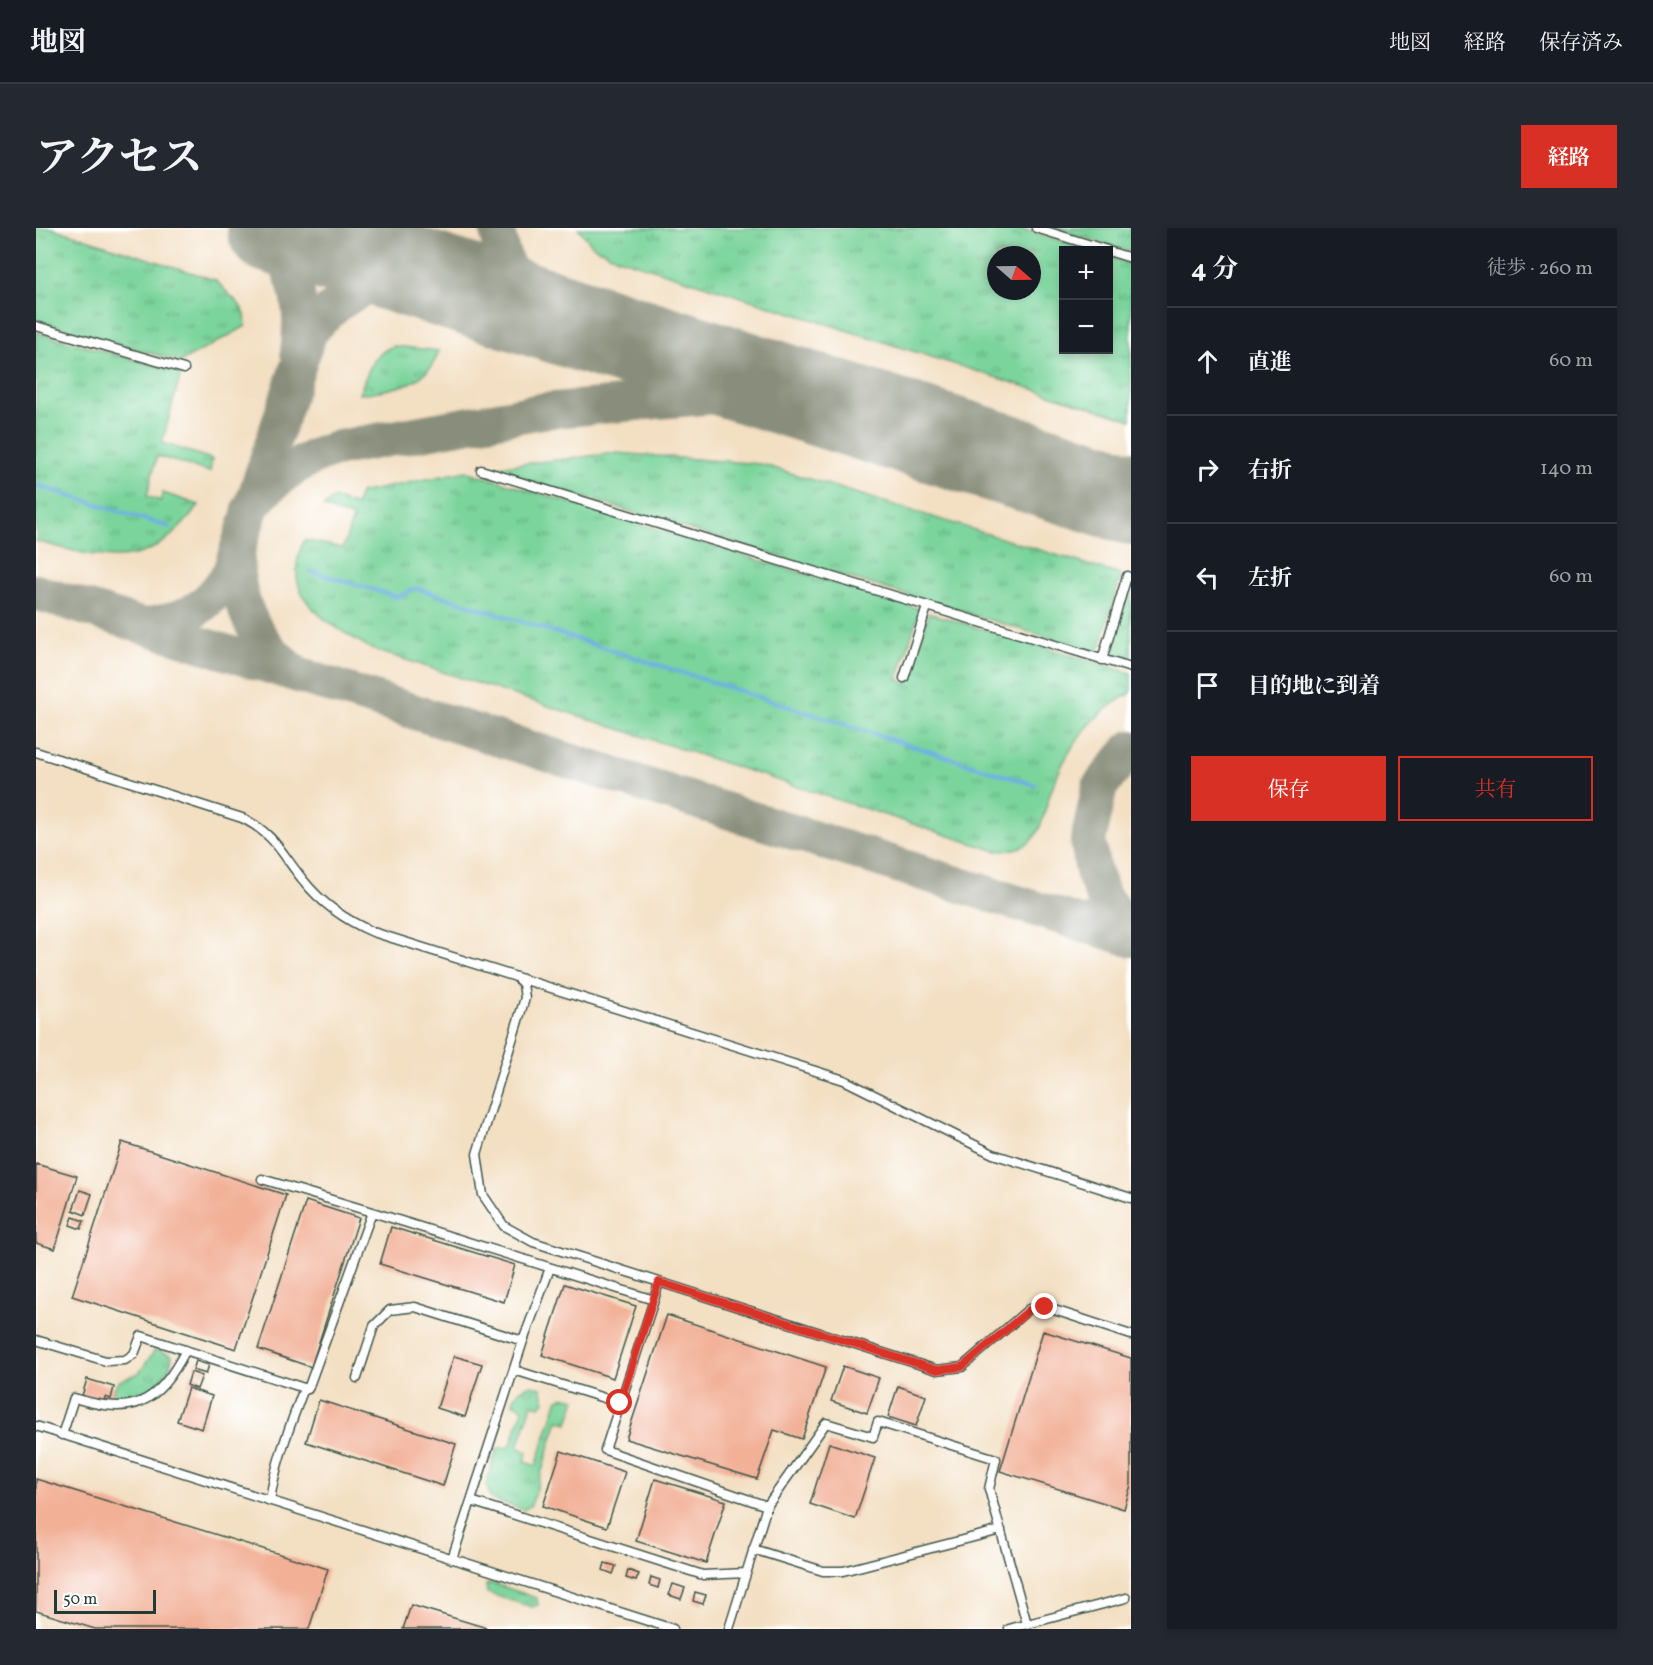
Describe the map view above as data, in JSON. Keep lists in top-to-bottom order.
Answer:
{
  "scale_bar": "50 m",
  "north": "right",
  "page": {
    "header": "地図",
    "nav": ["地図", "経路", "保存済み"],
    "title": "アクセス",
    "buttons": [
      "経路",
      ["保存", "共有"]
    ],
    "heading": ["4 分", "徒歩 · 260 m"],
    "map_buttons": ["+", "−"],
    "list": [
      ["直進", "60 m"],
      ["右折", "140 m"],
      ["左折", "60 m"],
      "目的地に到着"
    ],
    "scale": "50 m"
  }
}
